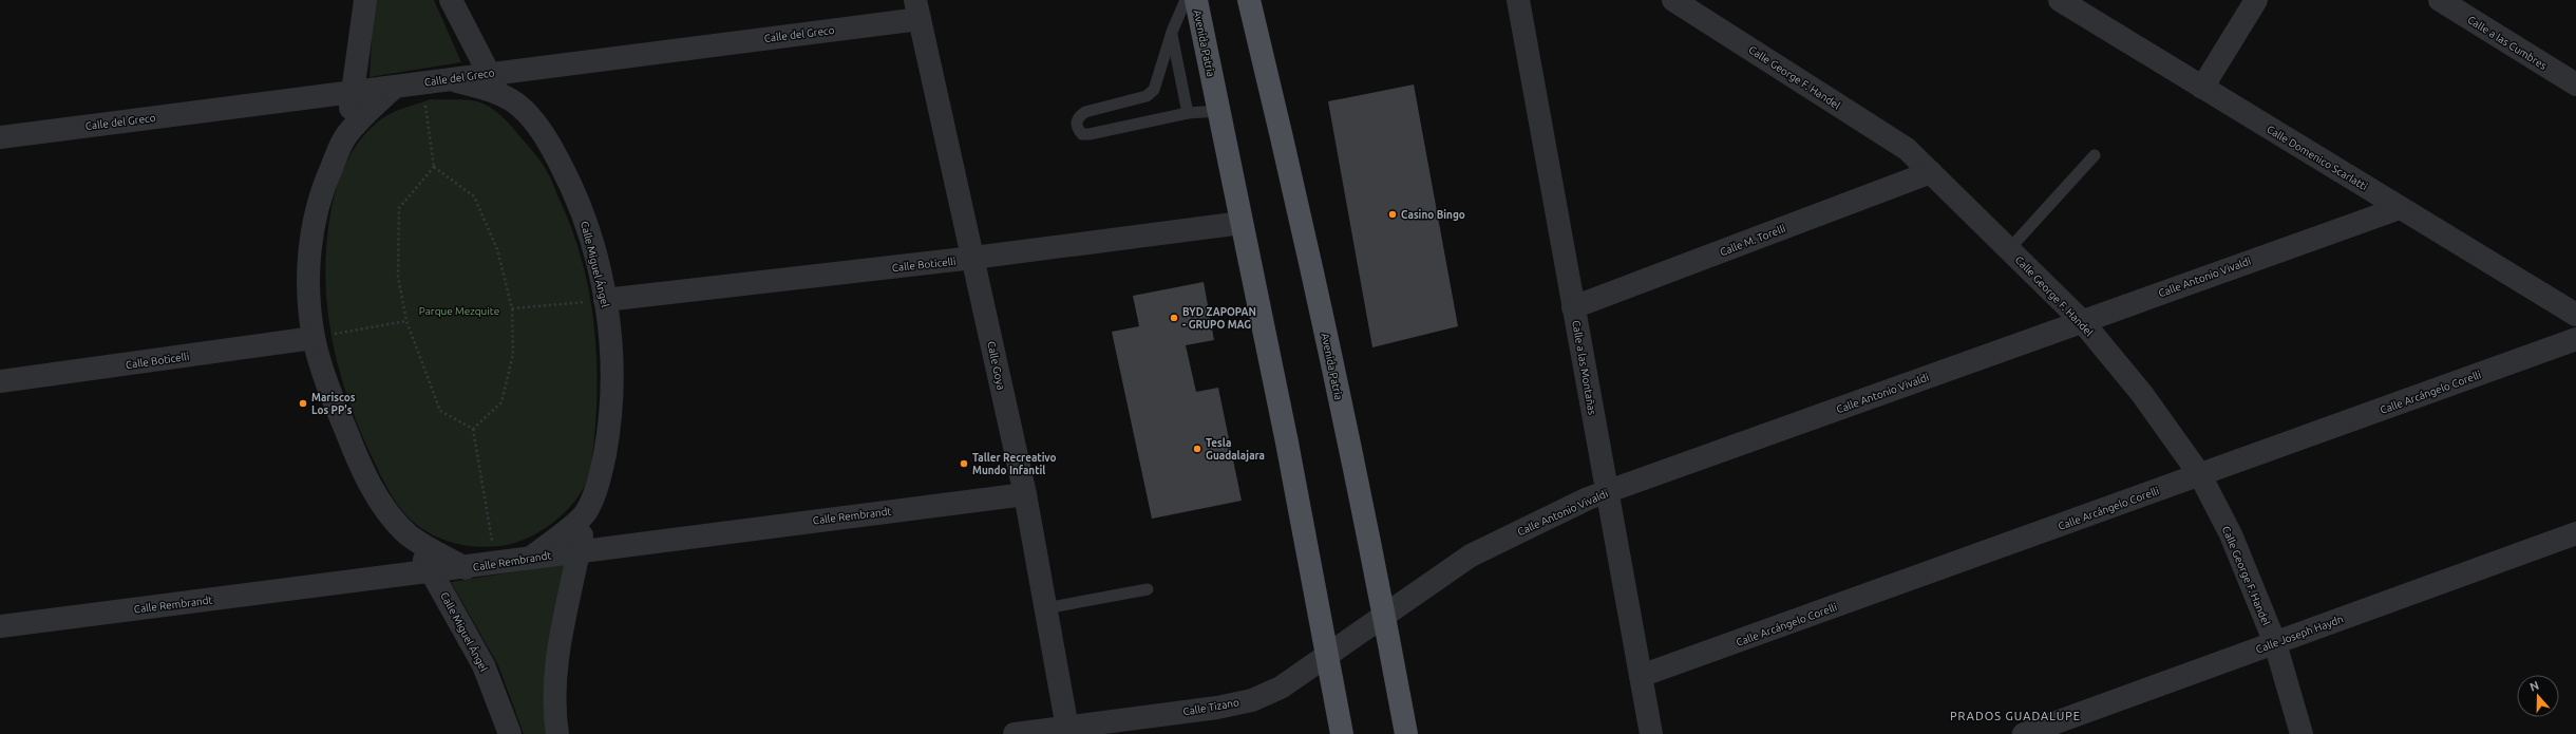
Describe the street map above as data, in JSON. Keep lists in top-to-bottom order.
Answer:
{
  "streets": {
    "main road": ["Avenida Patria"],
    "street": [
      "Calle del Greco",
      "Calle a las Cumbres",
      "Calle George F. Handel",
      "Calle Domenico Scarlatti",
      "Calle M. Torelli",
      "Calle Miguel Ángel",
      "Calle Boticelli",
      "Calle Antonio Vivaldi",
      "Calle Goya",
      "Calle a las Montañas",
      "Calle Arcángelo Corelli",
      "Calle Rembrandt",
      "Calle Joseph Haydn",
      "Calle Tizano"
    ]
  },
  "crossings": [
    ["Calle del Greco", "Calle Miguel Ángel"],
    ["Calle del Greco", "Calle Goya"],
    ["Avenida Patria", "Calle Boticelli"],
    ["Avenida Patria", "Calle Antonio Vivaldi"],
    ["Avenida Patria", "Calle Tizano"],
    ["Calle George F. Handel", "Calle M. Torelli"],
    ["Calle George F. Handel", "Calle Antonio Vivaldi"],
    ["Calle George F. Handel", "Calle Arcángelo Corelli"],
    ["Calle George F. Handel", "Calle Joseph Haydn"],
    ["Calle Domenico Scarlatti", "Calle Antonio Vivaldi"],
    ["Calle M. Torelli", "Calle a las Montañas"],
    ["Calle Miguel Ángel", "Calle Boticelli"],
    ["Calle Miguel Ángel", "Calle Rembrandt"],
    ["Calle Boticelli", "Calle Goya"],
    ["Calle Antonio Vivaldi", "Calle a las Montañas"],
    ["Calle Antonio Vivaldi", "Calle Tizano"],
    ["Calle Goya", "Calle Rembrandt"],
    ["Calle Goya", "Calle Tizano"],
    ["Calle a las Montañas", "Calle Arcángelo Corelli"]
  ],
  "districts": ["PRADOS GUADALUPE"],
  "parks": ["Parque Mezquite"],
  "places": [
    "Casino Bingo",
    "BYD ZAPOPAN - GRUPO MAG",
    "Mariscos Los PP's",
    "Tesla Guadalajara",
    "Taller Recreativo Mundo Infantil"
  ],
  "north": "top"
}
